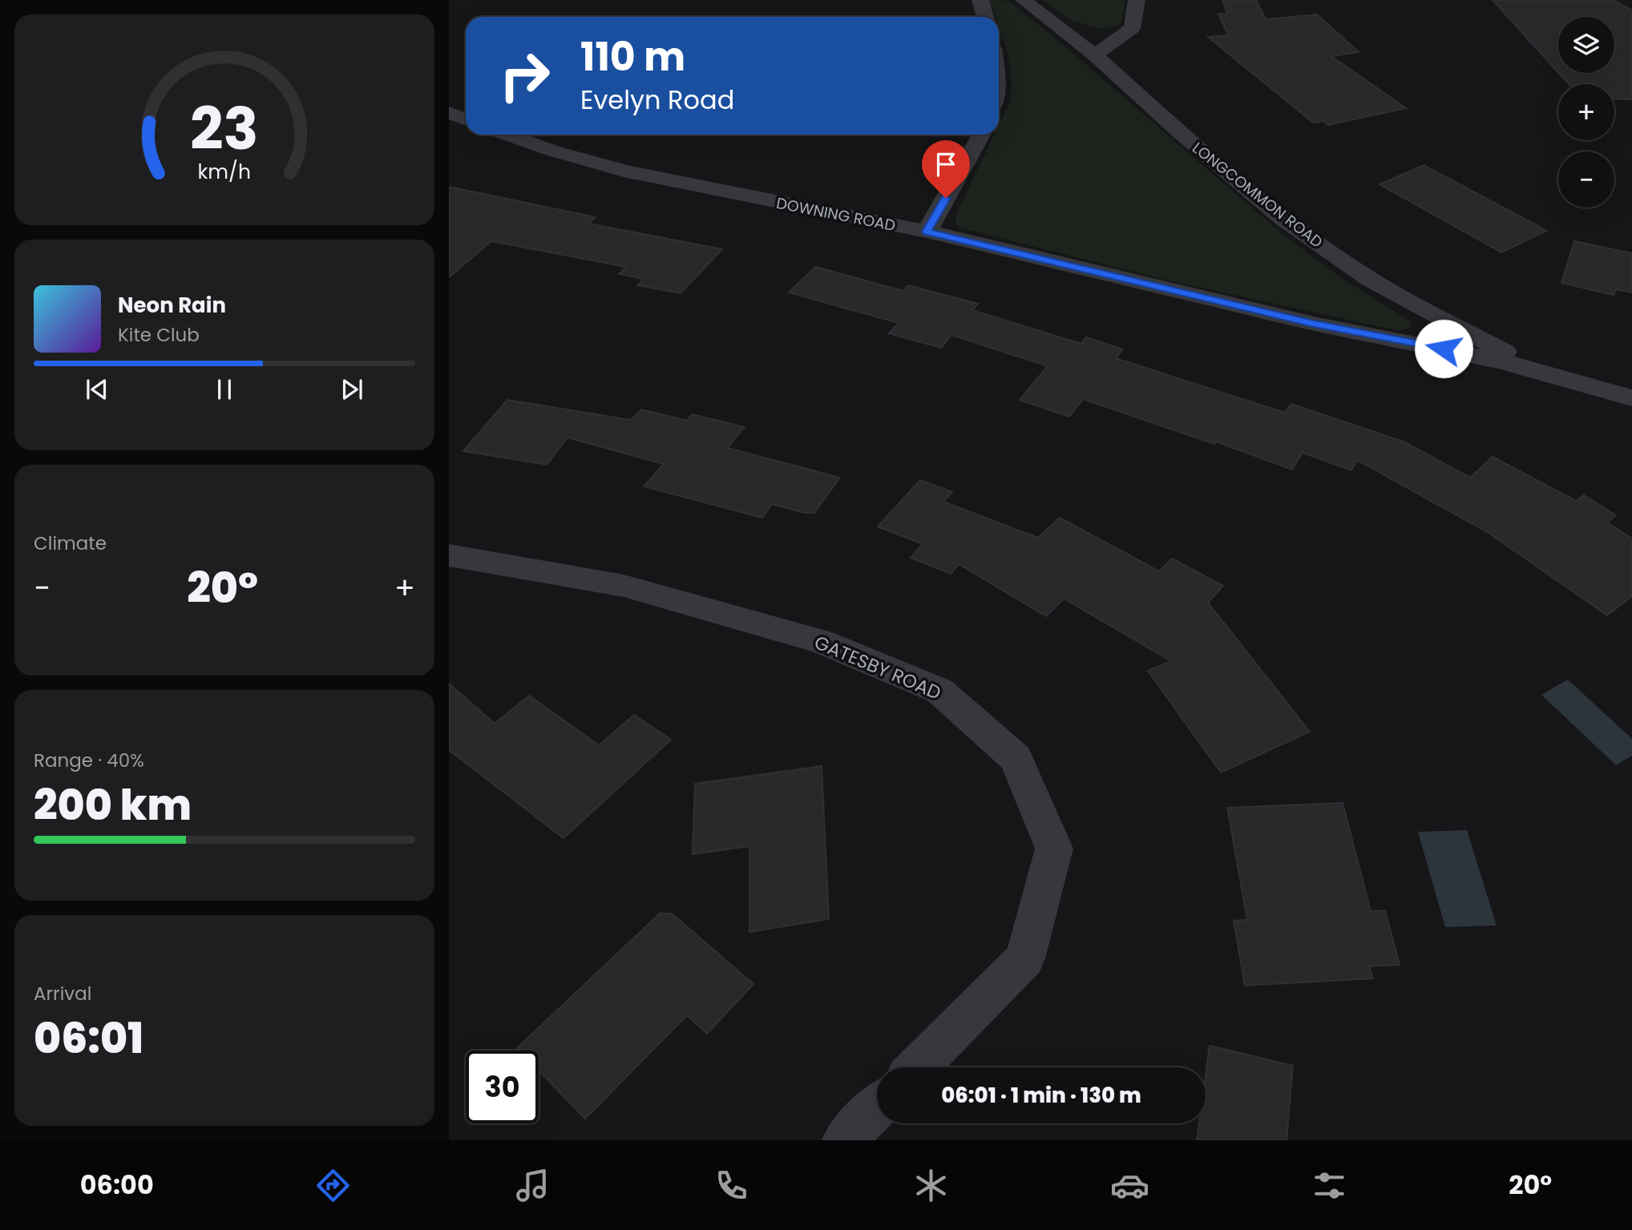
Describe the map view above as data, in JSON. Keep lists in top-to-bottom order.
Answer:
{
  "streets": {
    "street": ["LONGCOMMON ROAD", "DOWNING ROAD", "GATESBY ROAD"]
  },
  "crossings": [
    ["LONGCOMMON ROAD", "DOWNING ROAD"]
  ],
  "page": {
    "map_buttons": ["+", "−"],
    "turn": ["110 m", "Evelyn Road"],
    "song": ["Neon Rain", "Kite Club"],
    "tile": [
      "Climate",
      ["Range · 40%", "200 km"],
      ["Arrival", "06:01"]
    ],
    "heat": ["−", "20°", "+"],
    "limit": "30",
    "trip": "06:01 · 1 min · 130 m",
    "tabs": ["06:00", "20°"],
    "gauge": ["23", "km/h"]
  }
}
